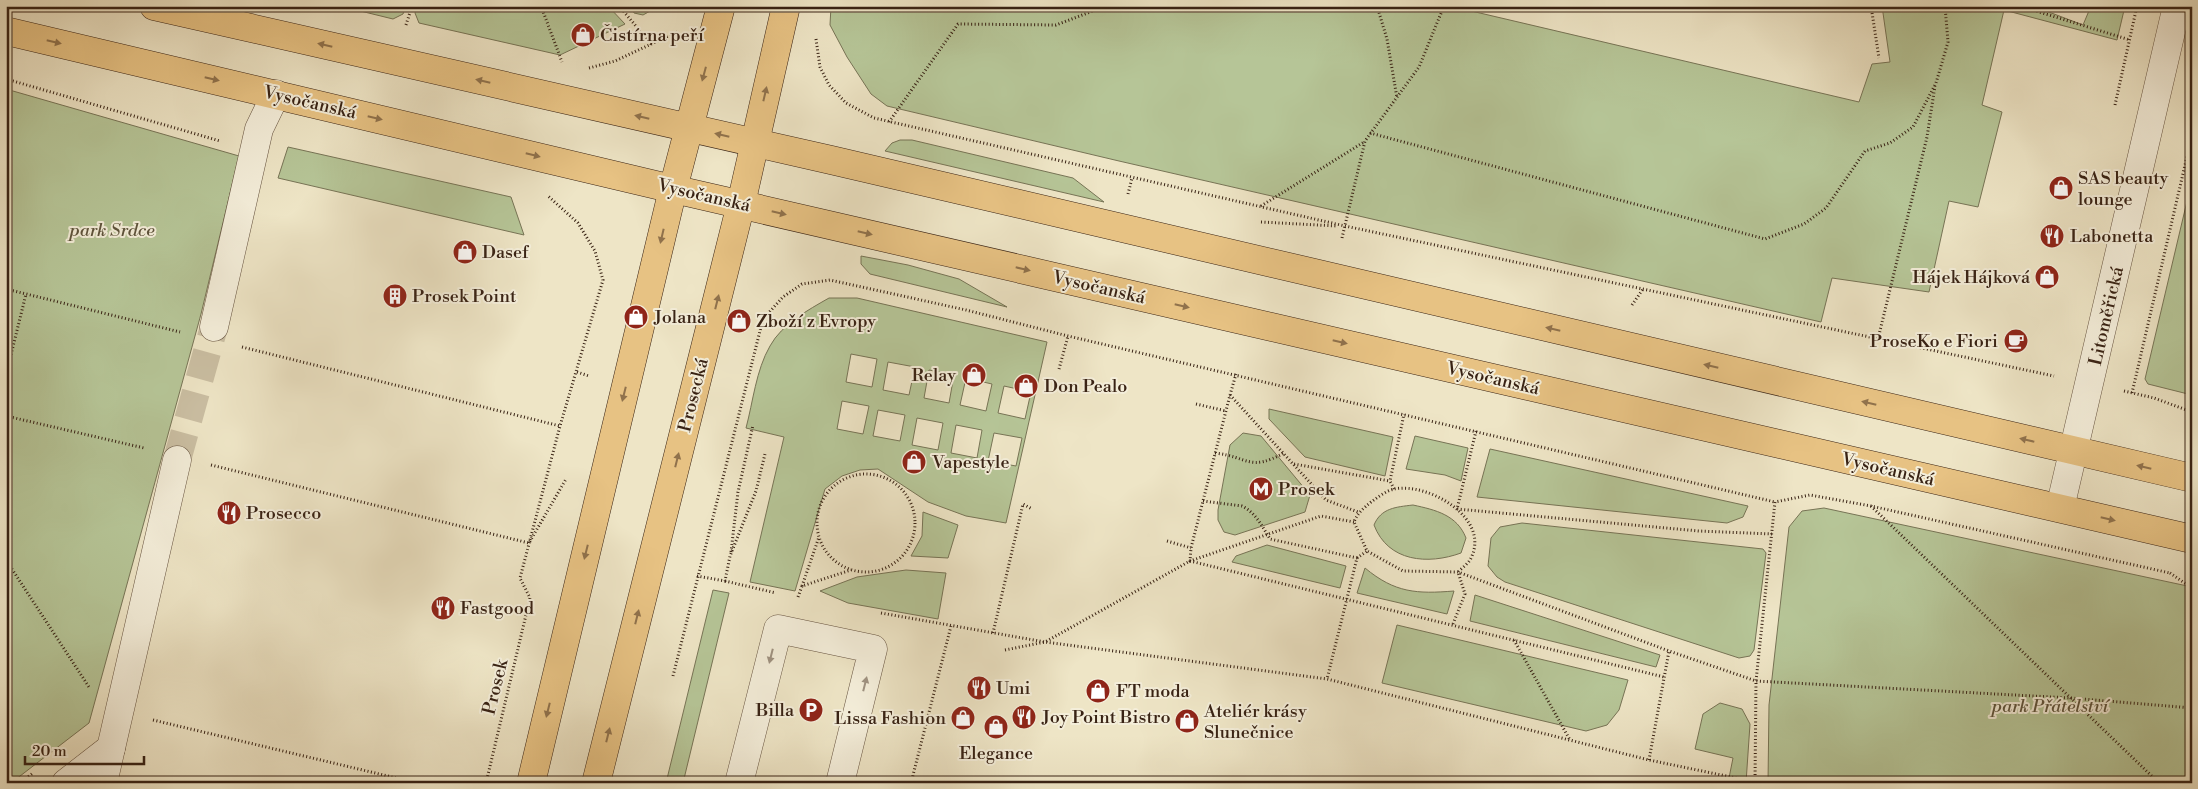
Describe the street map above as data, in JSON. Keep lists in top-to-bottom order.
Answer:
{
  "streets": {
    "main road": ["Vysočanská", "Prosecká"],
    "street": ["Litoměřická"],
    "path": ["Prosek"]
  },
  "crossings": [
    ["Vysočanská", "Litoměřická"],
    ["Vysočanská", "Prosecká"]
  ],
  "parks": ["park Srdce", "park Přátelství"],
  "places": {
    "shop": [
      "Čistírna peří",
      "SAS beauty lounge",
      "Dasef",
      "Hájek Hájková",
      "Jolana",
      "Zboží z Evropy",
      "Relay",
      "Don Pealo",
      "Vapestyle",
      "FT moda",
      "Lissa Fashion",
      "Ateliér krásy Slunečnice",
      "Elegance"
    ],
    "restaurant": [
      "Labonetta",
      "Prosecco",
      "Fastgood",
      "Umi",
      "Joy Point Bistro"
    ],
    "building": ["Prosek Point"],
    "cafe": ["ProseKo e Fiori"],
    "metro station": ["Prosek"],
    "parking": ["Billa"]
  },
  "scale_bar": "20 m"
}
